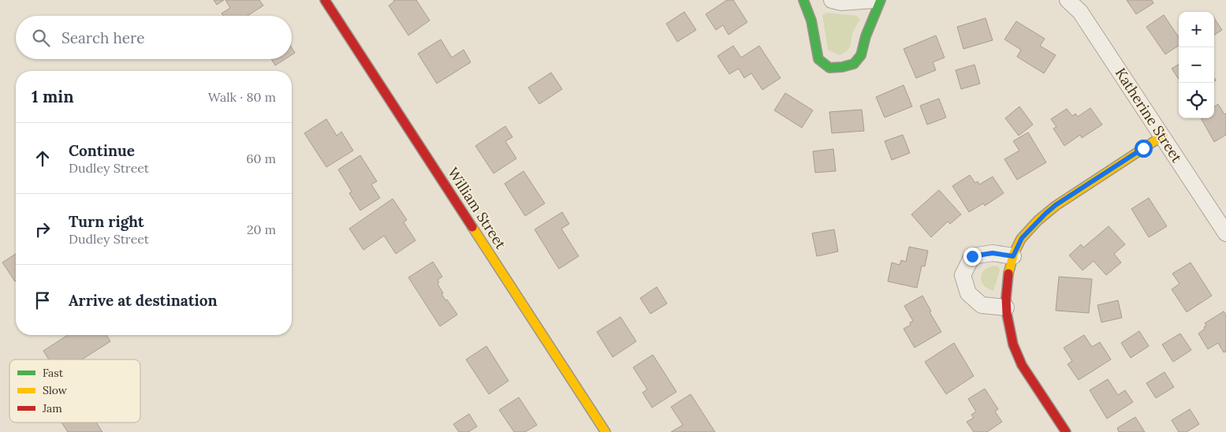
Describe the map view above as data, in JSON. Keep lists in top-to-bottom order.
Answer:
{
  "streets": {
    "street": ["Katherine Street", "William Street"]
  },
  "legend": ["Fast", "Slow", "Jam"],
  "page": {
    "map_buttons": ["+", "−"],
    "search": "Search here",
    "heading": ["1 min", "Walk · 80 m"],
    "list": [
      ["Continue", "Dudley Street", "60 m"],
      ["Turn right", "Dudley Street", "20 m"],
      "Arrive at destination"
    ]
  }
}
